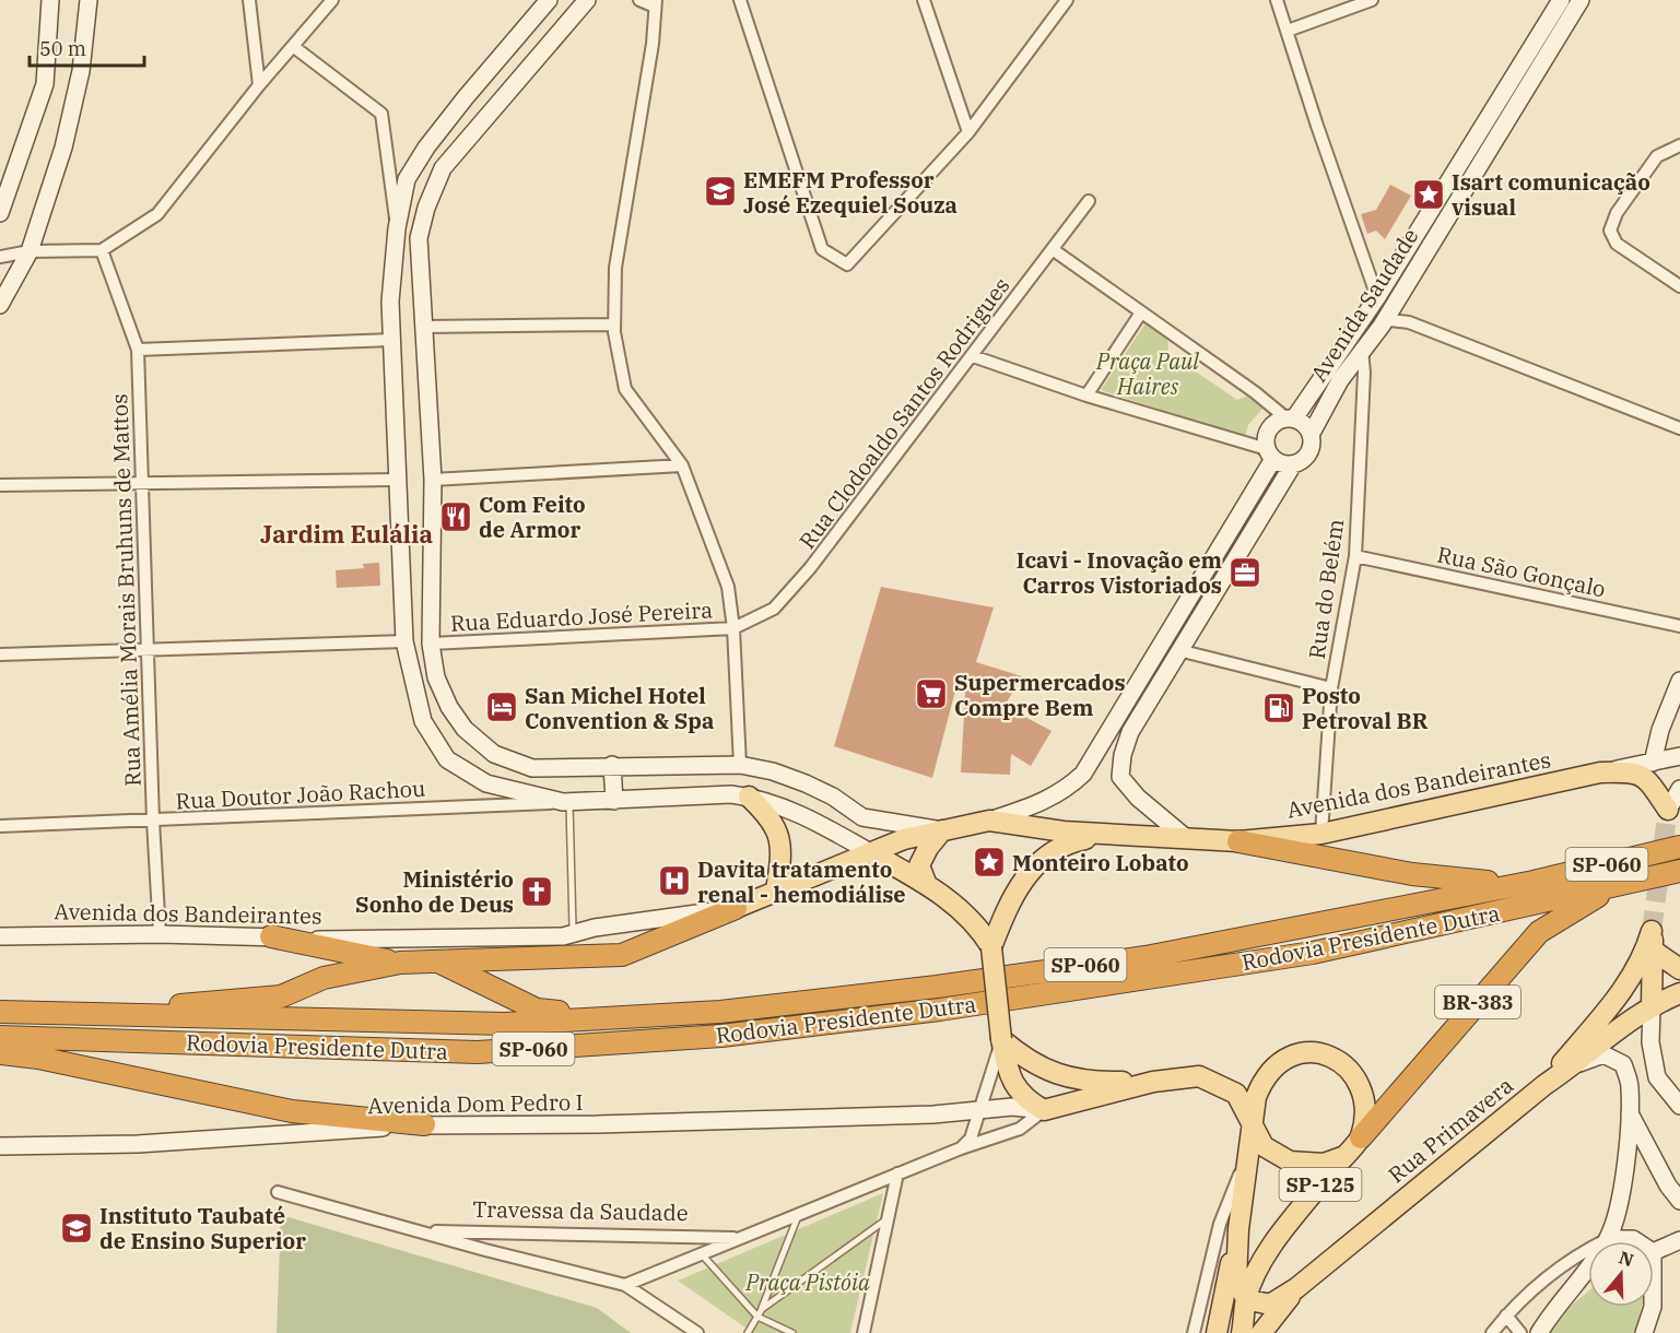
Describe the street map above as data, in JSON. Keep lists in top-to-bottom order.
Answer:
{
  "streets": {
    "highway": ["SP-060", "Rodovia Presidente Dutra", "BR-383"],
    "main road": [
      "Avenida Saudade",
      "Avenida dos Bandeirantes",
      "Avenida Dom Pedro I",
      "Rua Primavera",
      "SP-125"
    ],
    "street": [
      "Rua Clodoaldo Santos Rodrigues",
      "Rua São Gonçalo",
      "Rua do Belém",
      "Rua Amélia Morais Bruhuns de Mattos",
      "Rua Eduardo José Pereira",
      "Rua Doutor João Rachou",
      "Travessa da Saudade"
    ]
  },
  "crossings": [
    ["Avenida Saudade", "Rua do Belém"],
    ["Avenida Saudade", "Avenida dos Bandeirantes"],
    ["Rua Clodoaldo Santos Rodrigues", "Rua Eduardo José Pereira"],
    ["Rua São Gonçalo", "Rua do Belém"],
    ["Rua do Belém", "Avenida dos Bandeirantes"],
    ["Rua Amélia Morais Bruhuns de Mattos", "Avenida dos Bandeirantes"],
    ["Rua Amélia Morais Bruhuns de Mattos", "Rua Doutor João Rachou"],
    ["Rodovia Presidente Dutra", "BR-383"],
    ["BR-383", "SP-125"],
    ["Avenida Dom Pedro I", "Travessa da Saudade"]
  ],
  "districts": ["Jardim Eulália"],
  "parks": ["Praça Paul Haires", "Praça Pistóia"],
  "places": {
    "school or university": ["EMEFM Professor José Ezequiel Souza", "Instituto Taubaté de Ensino Superior"],
    "place": ["Isart comunicação visual", "Monteiro Lobato"],
    "restaurant": ["Com Feito de Armor"],
    "office": ["Icavi - Inovação em Carros Vistoriados"],
    "supermarket": ["Supermercados Compre Bem"],
    "hotel": ["San Michel Hotel Convention & Spa"],
    "fuel station": ["Posto Petroval BR"],
    "hospital": ["Davita tratamento renal - hemodiálise"],
    "church": ["Ministério Sonho de Deus"]
  },
  "scale_bar": "50 m",
  "north": "top"
}
